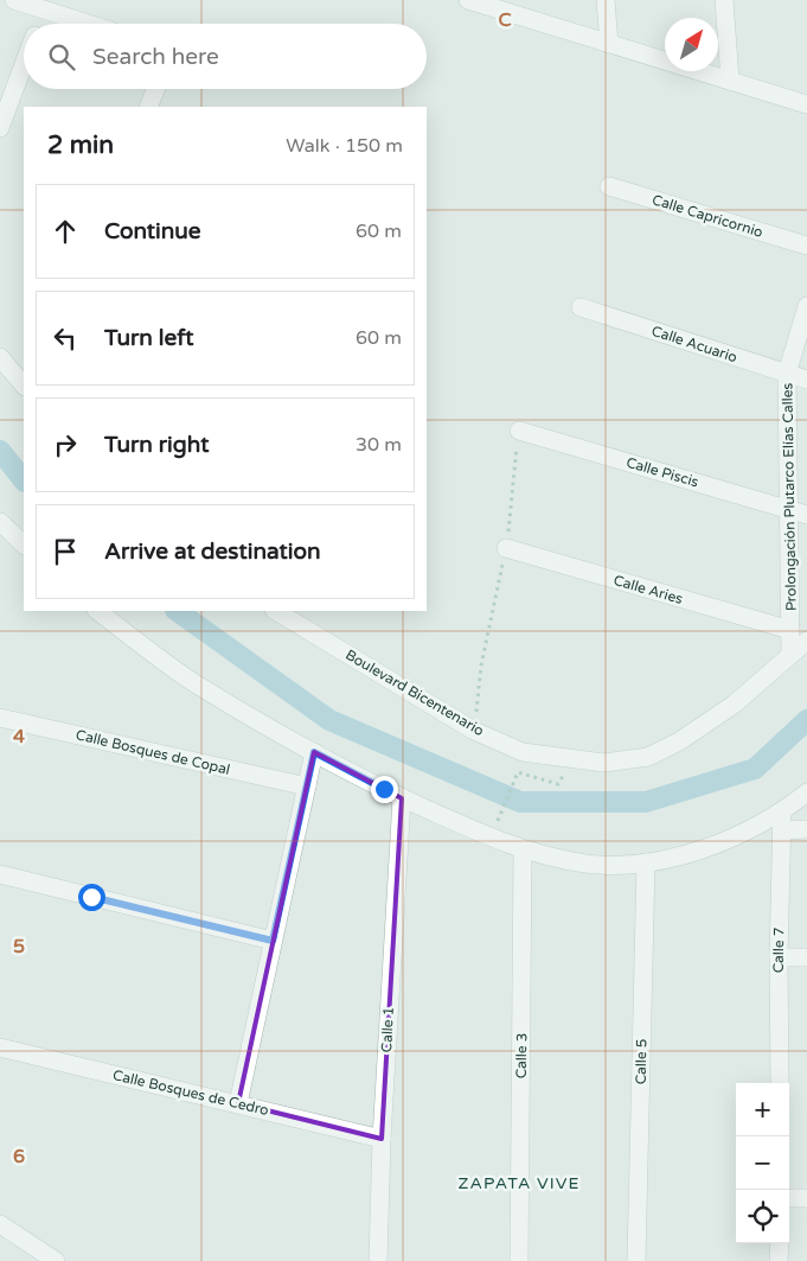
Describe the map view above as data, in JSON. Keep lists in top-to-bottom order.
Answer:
{
  "streets": {
    "street": [
      "Calle Capricornio",
      "Calle Acuario",
      "Calle Piscis",
      "Prolongación Plutarco Elías Calles",
      "Calle Aries",
      "Boulevard Bicentenario",
      "Calle Bosques de Copal",
      "Calle 7",
      "Calle 1",
      "Calle 3",
      "Calle 5",
      "Calle Bosques de Cedro"
    ]
  },
  "crossings": [
    ["Calle Acuario", "Prolongación Plutarco Elías Calles"],
    ["Calle Piscis", "Prolongación Plutarco Elías Calles"],
    ["Prolongación Plutarco Elías Calles", "Calle Aries"],
    ["Prolongación Plutarco Elías Calles", "Boulevard Bicentenario"],
    ["Calle 1", "Calle Bosques de Cedro"]
  ],
  "districts": ["ZAPATA VIVE"],
  "north": "top right",
  "page": {
    "search": "Search here",
    "heading": ["2 min", "Walk · 150 m"],
    "list": [
      ["Continue", "60 m"],
      ["Turn left", "60 m"],
      ["Turn right", "30 m"],
      "Arrive at destination"
    ],
    "map_buttons": ["+", "−"]
  },
  "grid": {
    "columns": ["C"],
    "rows": ["4", "5", "6"]
  }
}
